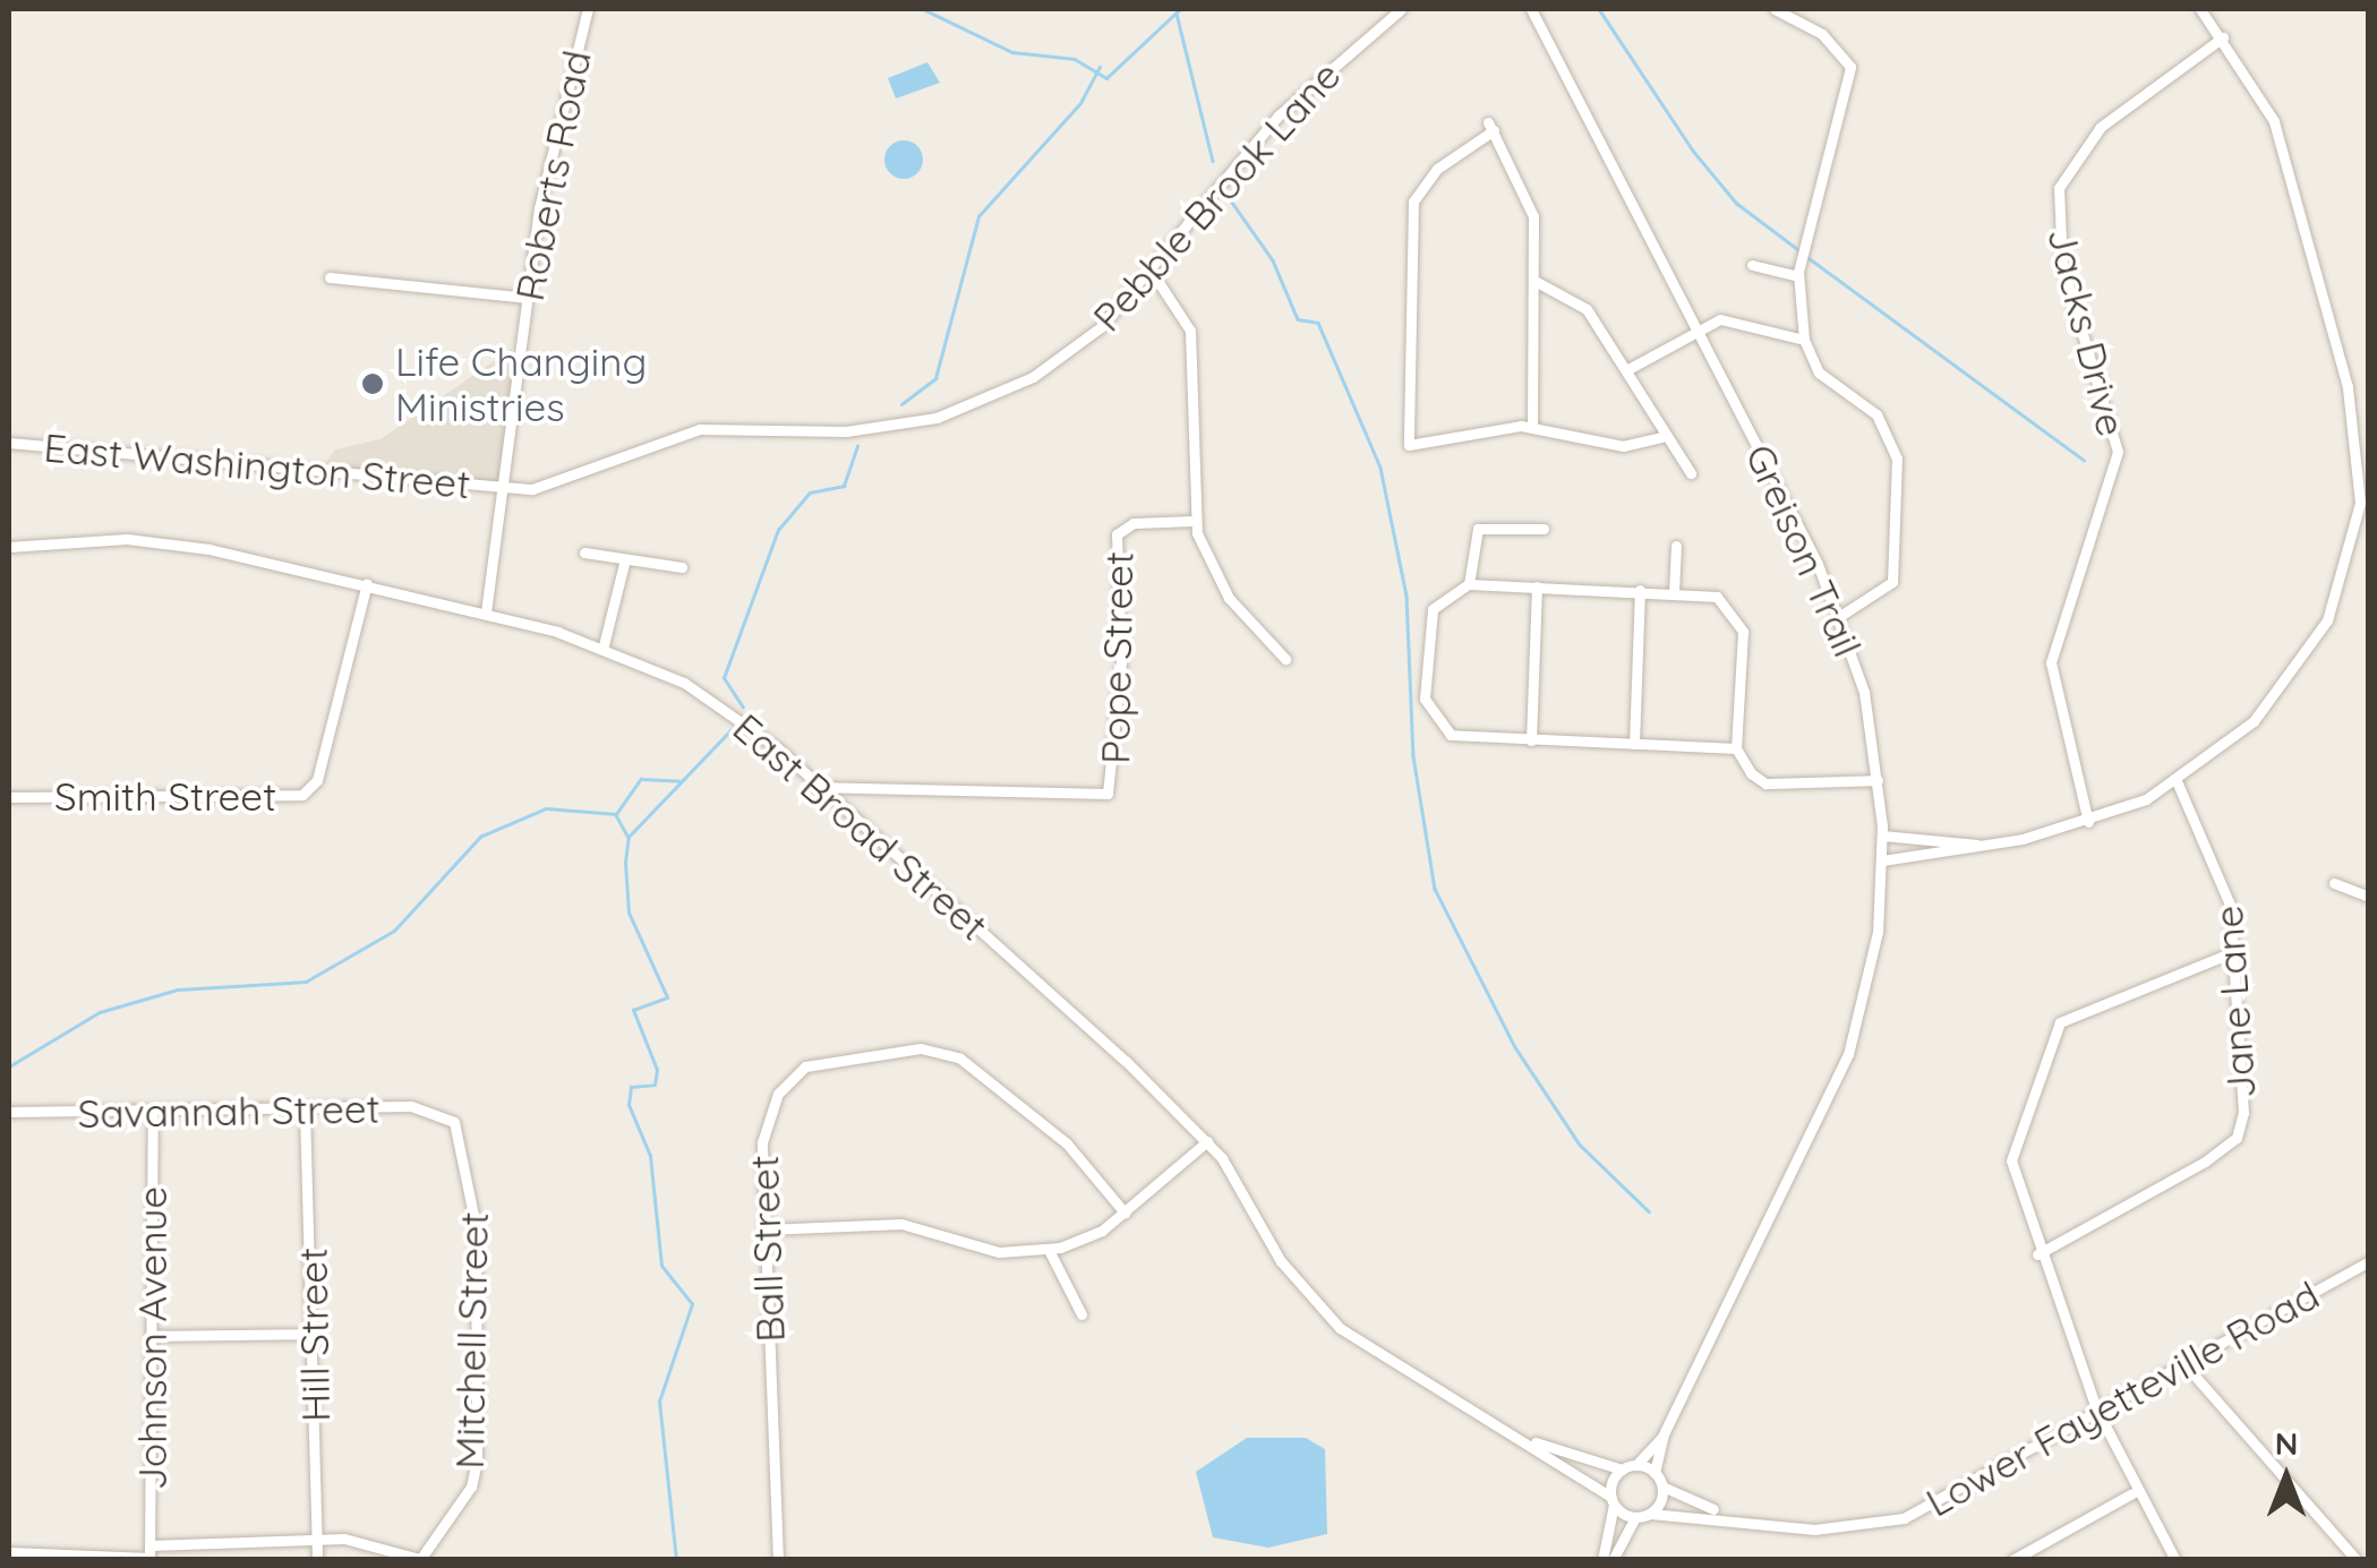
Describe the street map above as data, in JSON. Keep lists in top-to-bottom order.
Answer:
{
  "streets": {
    "street": [
      "Roberts Road",
      "Pebble Brook Lane",
      "Jacks Drive",
      "East Washington Street",
      "Greison Trail",
      "Pope Street",
      "Smith Street",
      "East Broad Street",
      "Jane Lane",
      "Savannah Street",
      "Ball Street",
      "Hill Street",
      "Johnson Avenue",
      "Mitchell Street",
      "Lower Fayetteville Road"
    ]
  },
  "crossings": [
    ["Roberts Road", "Pebble Brook Lane"],
    ["Roberts Road", "East Washington Street"],
    ["Roberts Road", "East Broad Street"],
    ["Pebble Brook Lane", "East Washington Street"],
    ["Greison Trail", "East Broad Street"],
    ["Greison Trail", "Lower Fayetteville Road"],
    ["Pope Street", "East Broad Street"],
    ["Smith Street", "East Broad Street"],
    ["East Broad Street", "Lower Fayetteville Road"],
    ["Savannah Street", "Hill Street"],
    ["Savannah Street", "Johnson Avenue"],
    ["Savannah Street", "Mitchell Street"]
  ],
  "places": ["Life Changing Ministries"],
  "north": "top"
}
